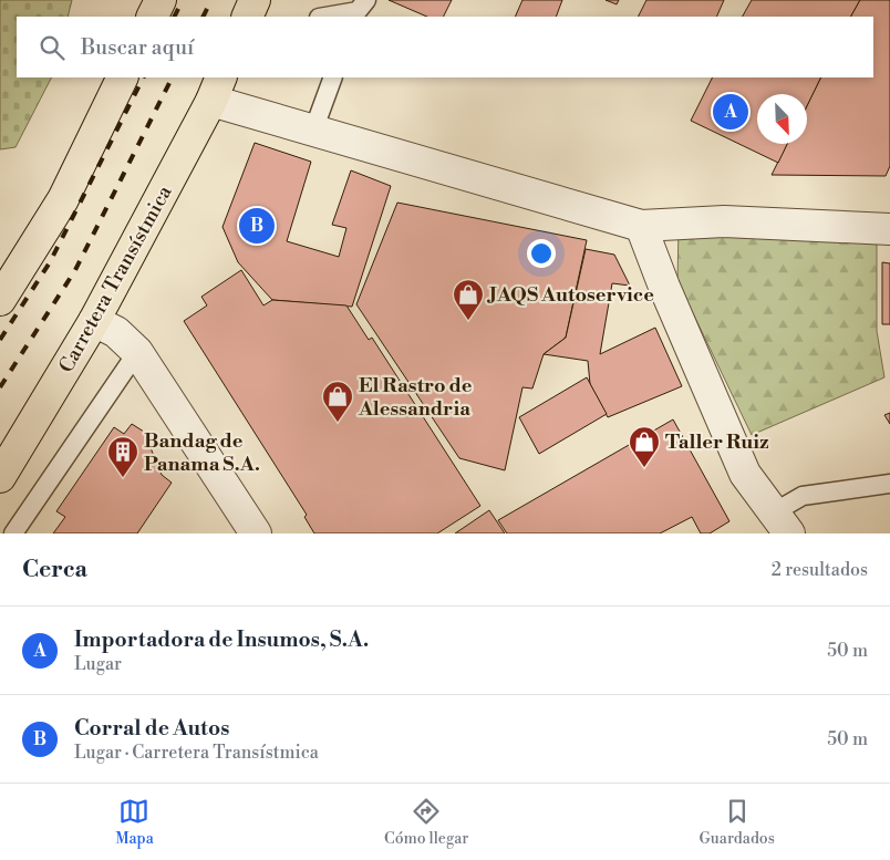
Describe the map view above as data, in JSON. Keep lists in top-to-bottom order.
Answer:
{
  "streets": {
    "main road": ["Carretera Transístmica"]
  },
  "places": {
    "shop": ["JAQS Autoservice", "El Rastro de Alessandria", "Taller Ruiz"],
    "building": ["Bandag de Panama S.A."]
  },
  "north": "bottom right",
  "page": {
    "search": "Buscar aquí",
    "pins": ["A", "B"],
    "heading": ["Cerca", "2 resultados"],
    "list": [
      {
        "mark": "A",
        "name": "Importadora de Insumos, S.A.",
        "note": "Lugar",
        "value": "50 m"
      },
      {
        "mark": "B",
        "name": "Corral de Autos",
        "note": "Lugar · Carretera Transístmica",
        "value": "50 m"
      }
    ],
    "nav": ["Mapa", "Cómo llegar", "Guardados"]
  }
}
